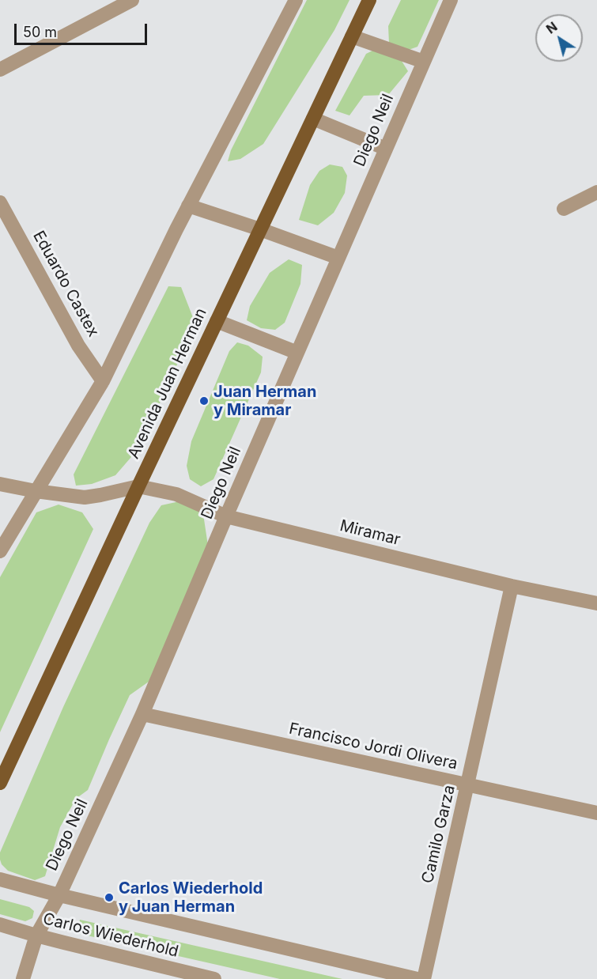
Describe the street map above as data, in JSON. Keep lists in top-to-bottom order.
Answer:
{
  "streets": {
    "main road": ["Avenida Juan Herman"],
    "street": [
      "Diego Neil",
      "Eduardo Castex",
      "Miramar",
      "Francisco Jordi Olivera",
      "Camilo Garza",
      "Carlos Wiederhold"
    ]
  },
  "crossings": [
    ["Diego Neil", "Miramar"],
    ["Diego Neil", "Francisco Jordi Olivera"],
    ["Diego Neil", "Carlos Wiederhold"],
    ["Avenida Juan Herman", "Miramar"],
    ["Miramar", "Camilo Garza"],
    ["Francisco Jordi Olivera", "Camilo Garza"]
  ],
  "places": ["Juan Herman y Miramar", "Carlos Wiederhold y Juan Herman"],
  "scale_bar": "50 m",
  "north": "top left"
}
